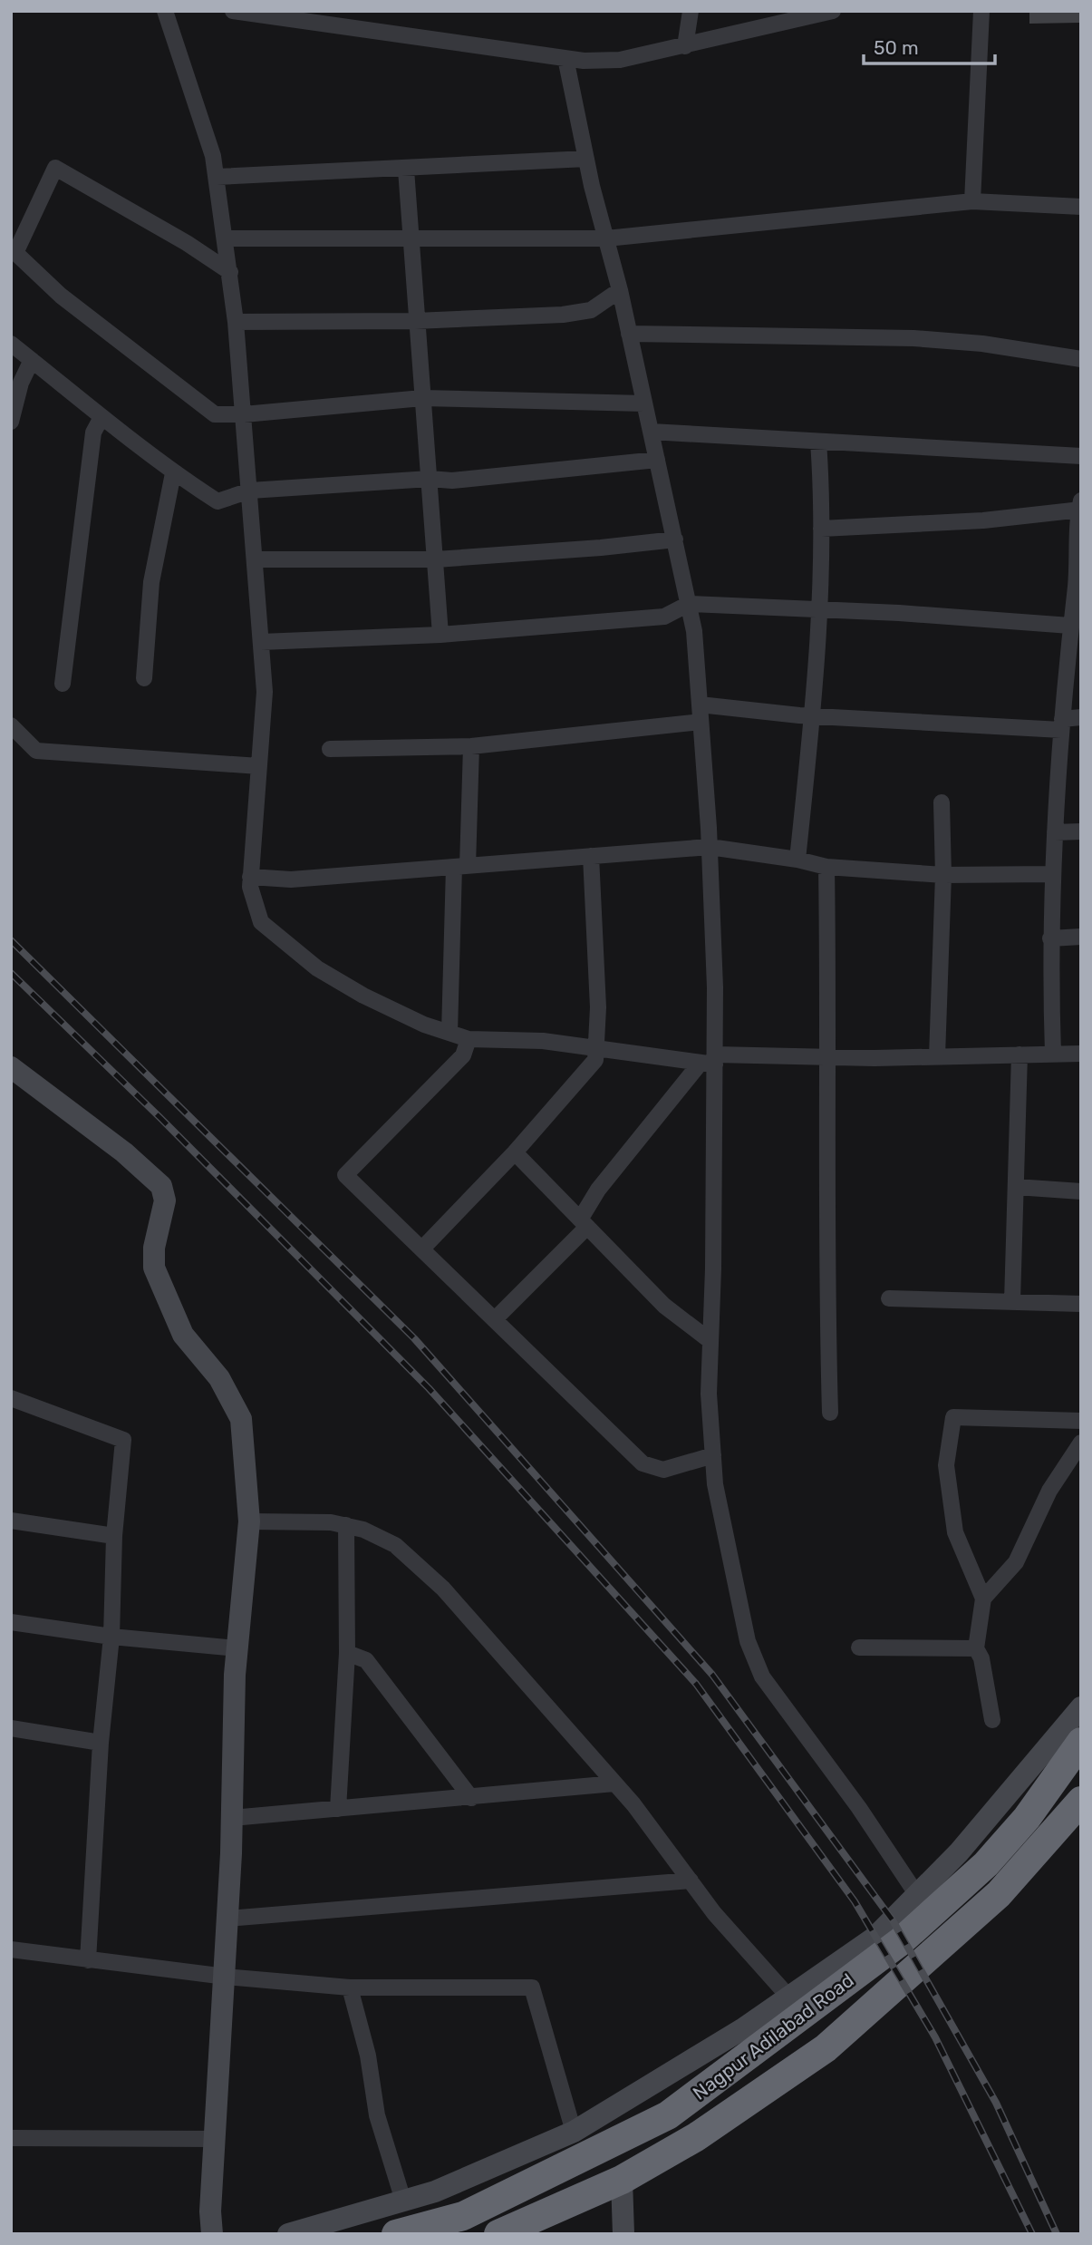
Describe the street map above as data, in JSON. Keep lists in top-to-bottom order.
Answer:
{
  "streets": {
    "highway": ["Nagpur Adilabad Road"]
  },
  "scale_bar": "50 m"
}
